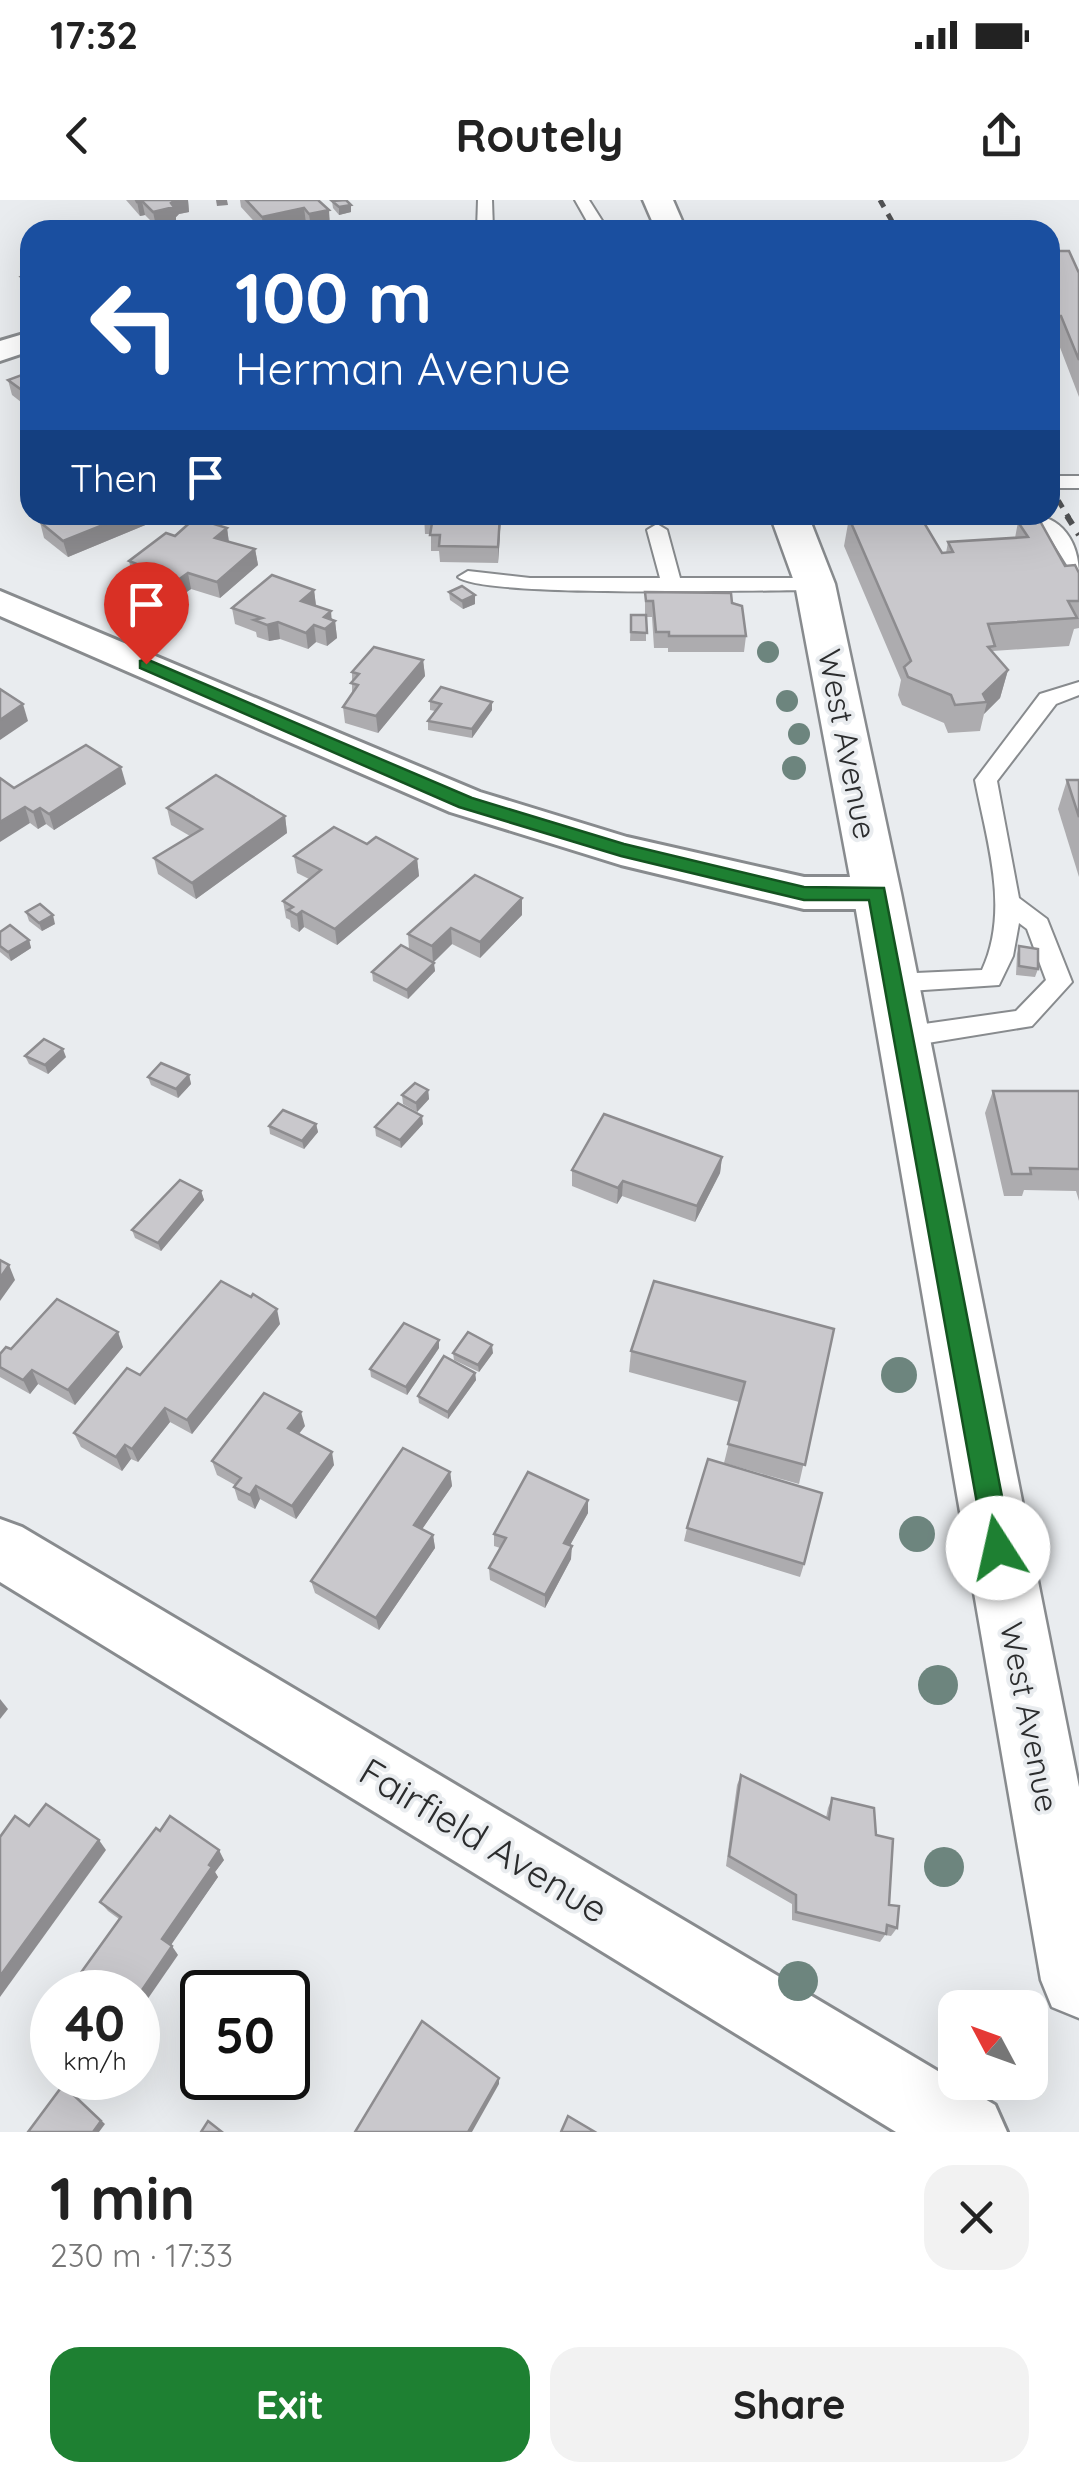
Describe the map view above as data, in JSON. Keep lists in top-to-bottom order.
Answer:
{
  "streets": {
    "main road": ["West Avenue"],
    "street": ["Fairfield Avenue"]
  },
  "north": "top left",
  "page": {
    "status": "17:32",
    "header": "Routely",
    "turn": ["100 m", "Herman Avenue"],
    "then": "Then",
    "speed": "40 km/h",
    "limit": "50",
    "heading": ["1 min", "230 m · 17:33"],
    "buttons": ["Exit", "Share"]
  }
}
